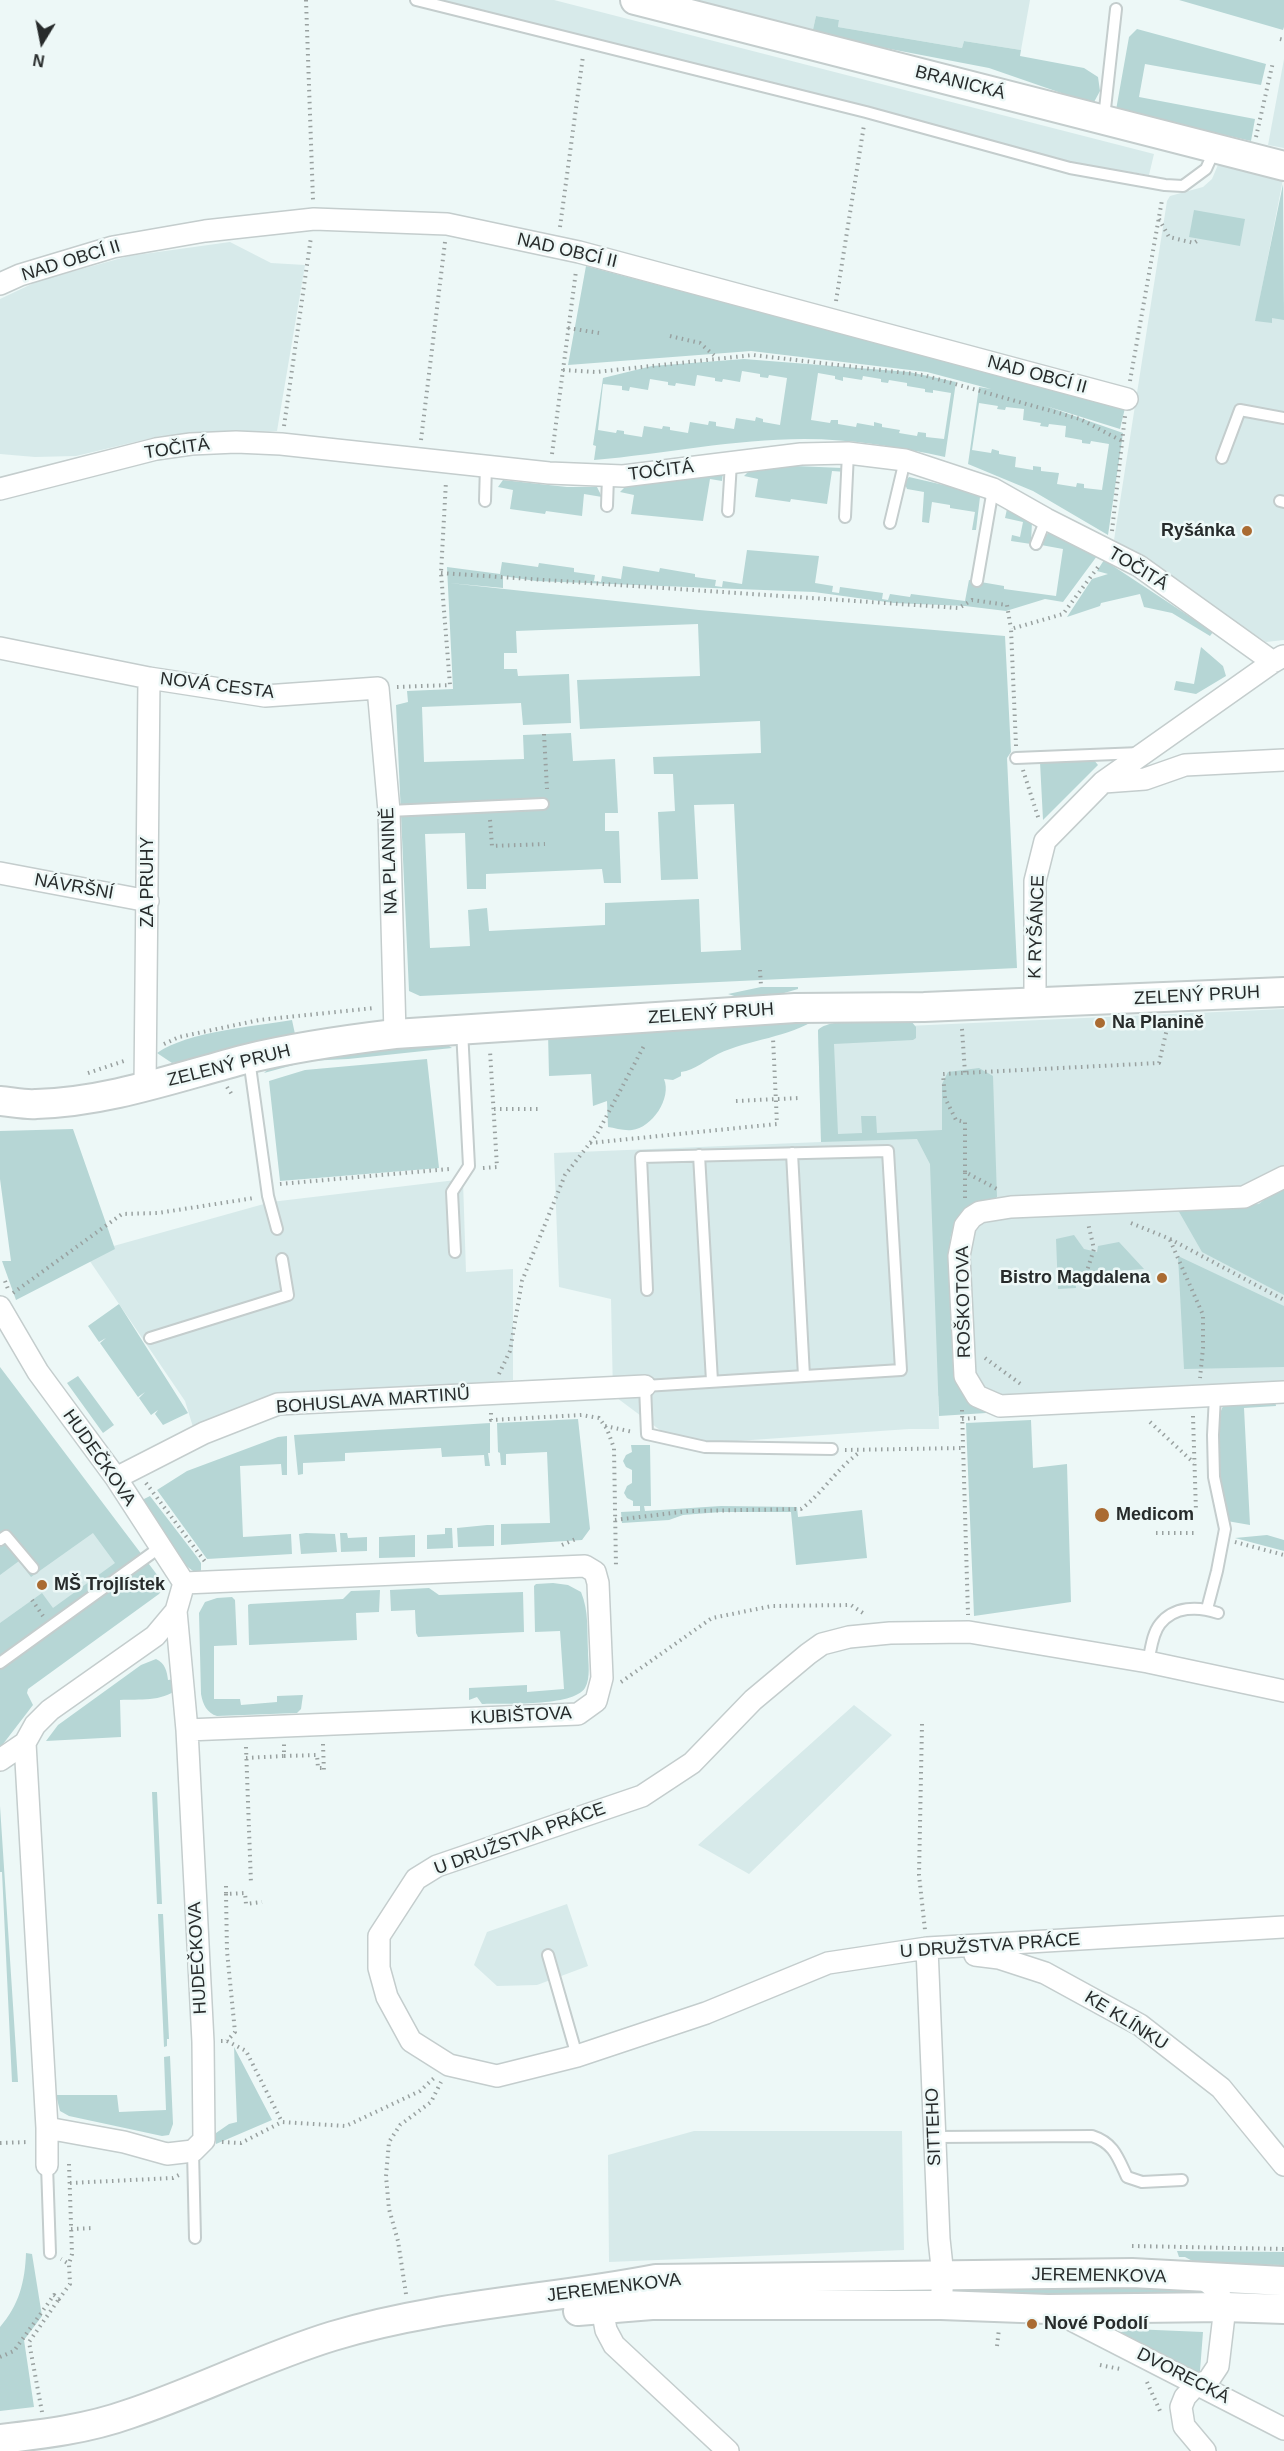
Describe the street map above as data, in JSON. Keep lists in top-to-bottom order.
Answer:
{
  "streets": {
    "street": [
      "BRANICKÁ",
      "NAD OBCÍ II",
      "TOČITÁ",
      "NOVÁ CESTA",
      "NA PLANINĚ",
      "ZA PRUHY",
      "NÁVRŠNÍ",
      "K RYŠÁNCE",
      "ZELENÝ PRUH",
      "ROŠKOTOVA",
      "BOHUSLAVA MARTINŮ",
      "HUDEČKOVA",
      "KUBIŠTOVA",
      "U DRUŽSTVA PRÁCE",
      "KE KLÍNKU",
      "SITTEHO",
      "JEREMENKOVA",
      "DVORECKÁ"
    ]
  },
  "crossings": [
    ["TOČITÁ", "K RYŠÁNCE"],
    ["NOVÁ CESTA", "NA PLANINĚ"],
    ["NOVÁ CESTA", "ZA PRUHY"],
    ["NA PLANINĚ", "ZELENÝ PRUH"],
    ["ZA PRUHY", "NÁVRŠNÍ"],
    ["ZA PRUHY", "ZELENÝ PRUH"],
    ["K RYŠÁNCE", "ZELENÝ PRUH"],
    ["BOHUSLAVA MARTINŮ", "HUDEČKOVA"],
    ["HUDEČKOVA", "KUBIŠTOVA"],
    ["U DRUŽSTVA PRÁCE", "KE KLÍNKU"],
    ["U DRUŽSTVA PRÁCE", "SITTEHO"],
    ["KE KLÍNKU", "SITTEHO"],
    ["SITTEHO", "JEREMENKOVA"],
    ["JEREMENKOVA", "DVORECKÁ"]
  ],
  "places": [
    "Ryšánka",
    "Na Planině",
    "Bistro Magdalena",
    "Medicom",
    "MŠ Trojlístek",
    "Nové Podolí"
  ],
  "north": "bottom"
}
